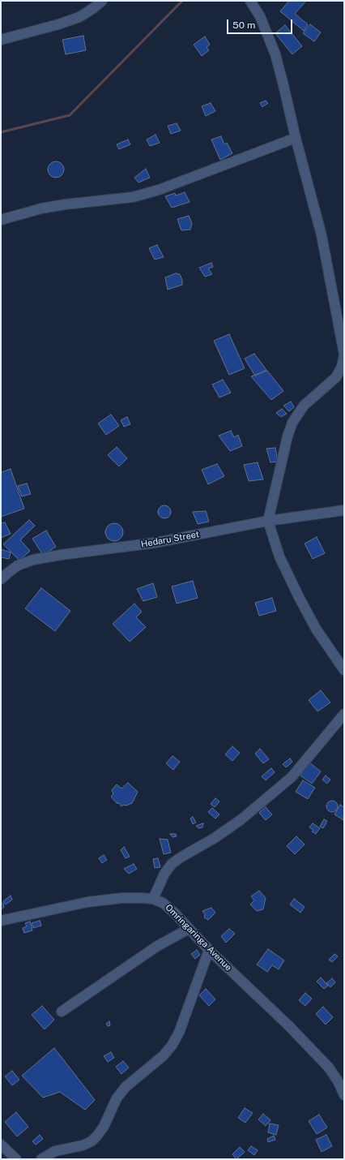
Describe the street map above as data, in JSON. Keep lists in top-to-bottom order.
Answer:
{
  "streets": {
    "street": ["Hedaru Street", "Omringaringa Avenue"]
  },
  "scale_bar": "50 m"
}
